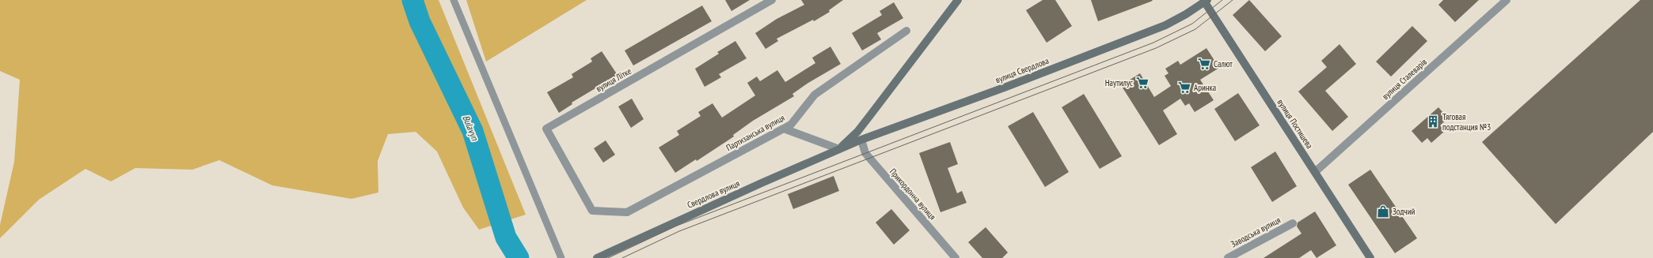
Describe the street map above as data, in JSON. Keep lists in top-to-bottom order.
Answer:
{
  "streets": {
    "street": [
      "вулиця Свердлова",
      "вулиця Сталеварів",
      "вулиця Літке",
      "вулиця Постишева",
      "Партизанська вулиця",
      "Свердлова вулиця",
      "Прикордонна вулиця",
      "Заводська вулиця"
    ]
  },
  "crossings": [
    ["вулиця Свердлова", "вулиця Постишева"],
    ["вулиця Свердлова", "Свердлова вулиця"],
    ["вулиця Свердлова", "Прикордонна вулиця"],
    ["вулиця Сталеварів", "вулиця Постишева"],
    ["вулиця Літке", "Партизанська вулиця"]
  ],
  "water": ["Bulavyn"],
  "places": {
    "supermarket": ["Салют", "Наутилус", "Аринка"],
    "building": ["Тяговая подстанция №3"],
    "shop": ["Зодчий"]
  }
}
